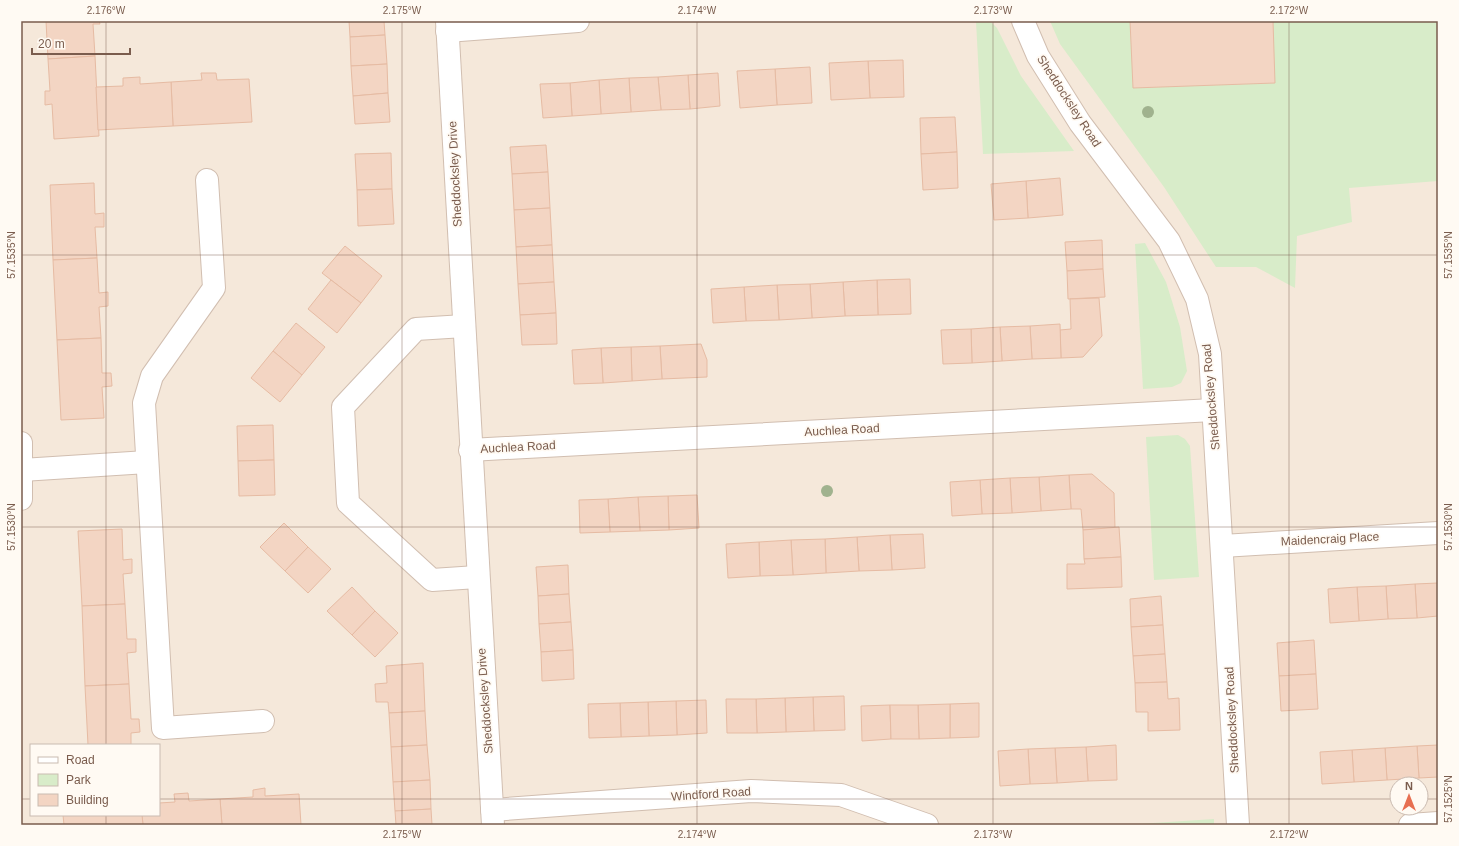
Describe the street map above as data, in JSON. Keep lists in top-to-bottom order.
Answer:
{
  "streets": {
    "street": [
      "Sheddocksley Road",
      "Sheddocksley Drive",
      "Auchlea Road",
      "Maidencraig Place",
      "Windford Road"
    ]
  },
  "crossings": [
    ["Sheddocksley Road", "Auchlea Road"],
    ["Sheddocksley Road", "Maidencraig Place"],
    ["Sheddocksley Drive", "Auchlea Road"],
    ["Sheddocksley Drive", "Windford Road"]
  ],
  "legend": ["Road", "Park", "Building"],
  "scale_bar": "20 m",
  "north": "top",
  "coordinates": [
    "2.176°W",
    "2.175°W",
    "2.174°W",
    "2.173°W",
    "2.172°W",
    "57.1535°N",
    "57.1530°N",
    "57.1525°N"
  ]
}
